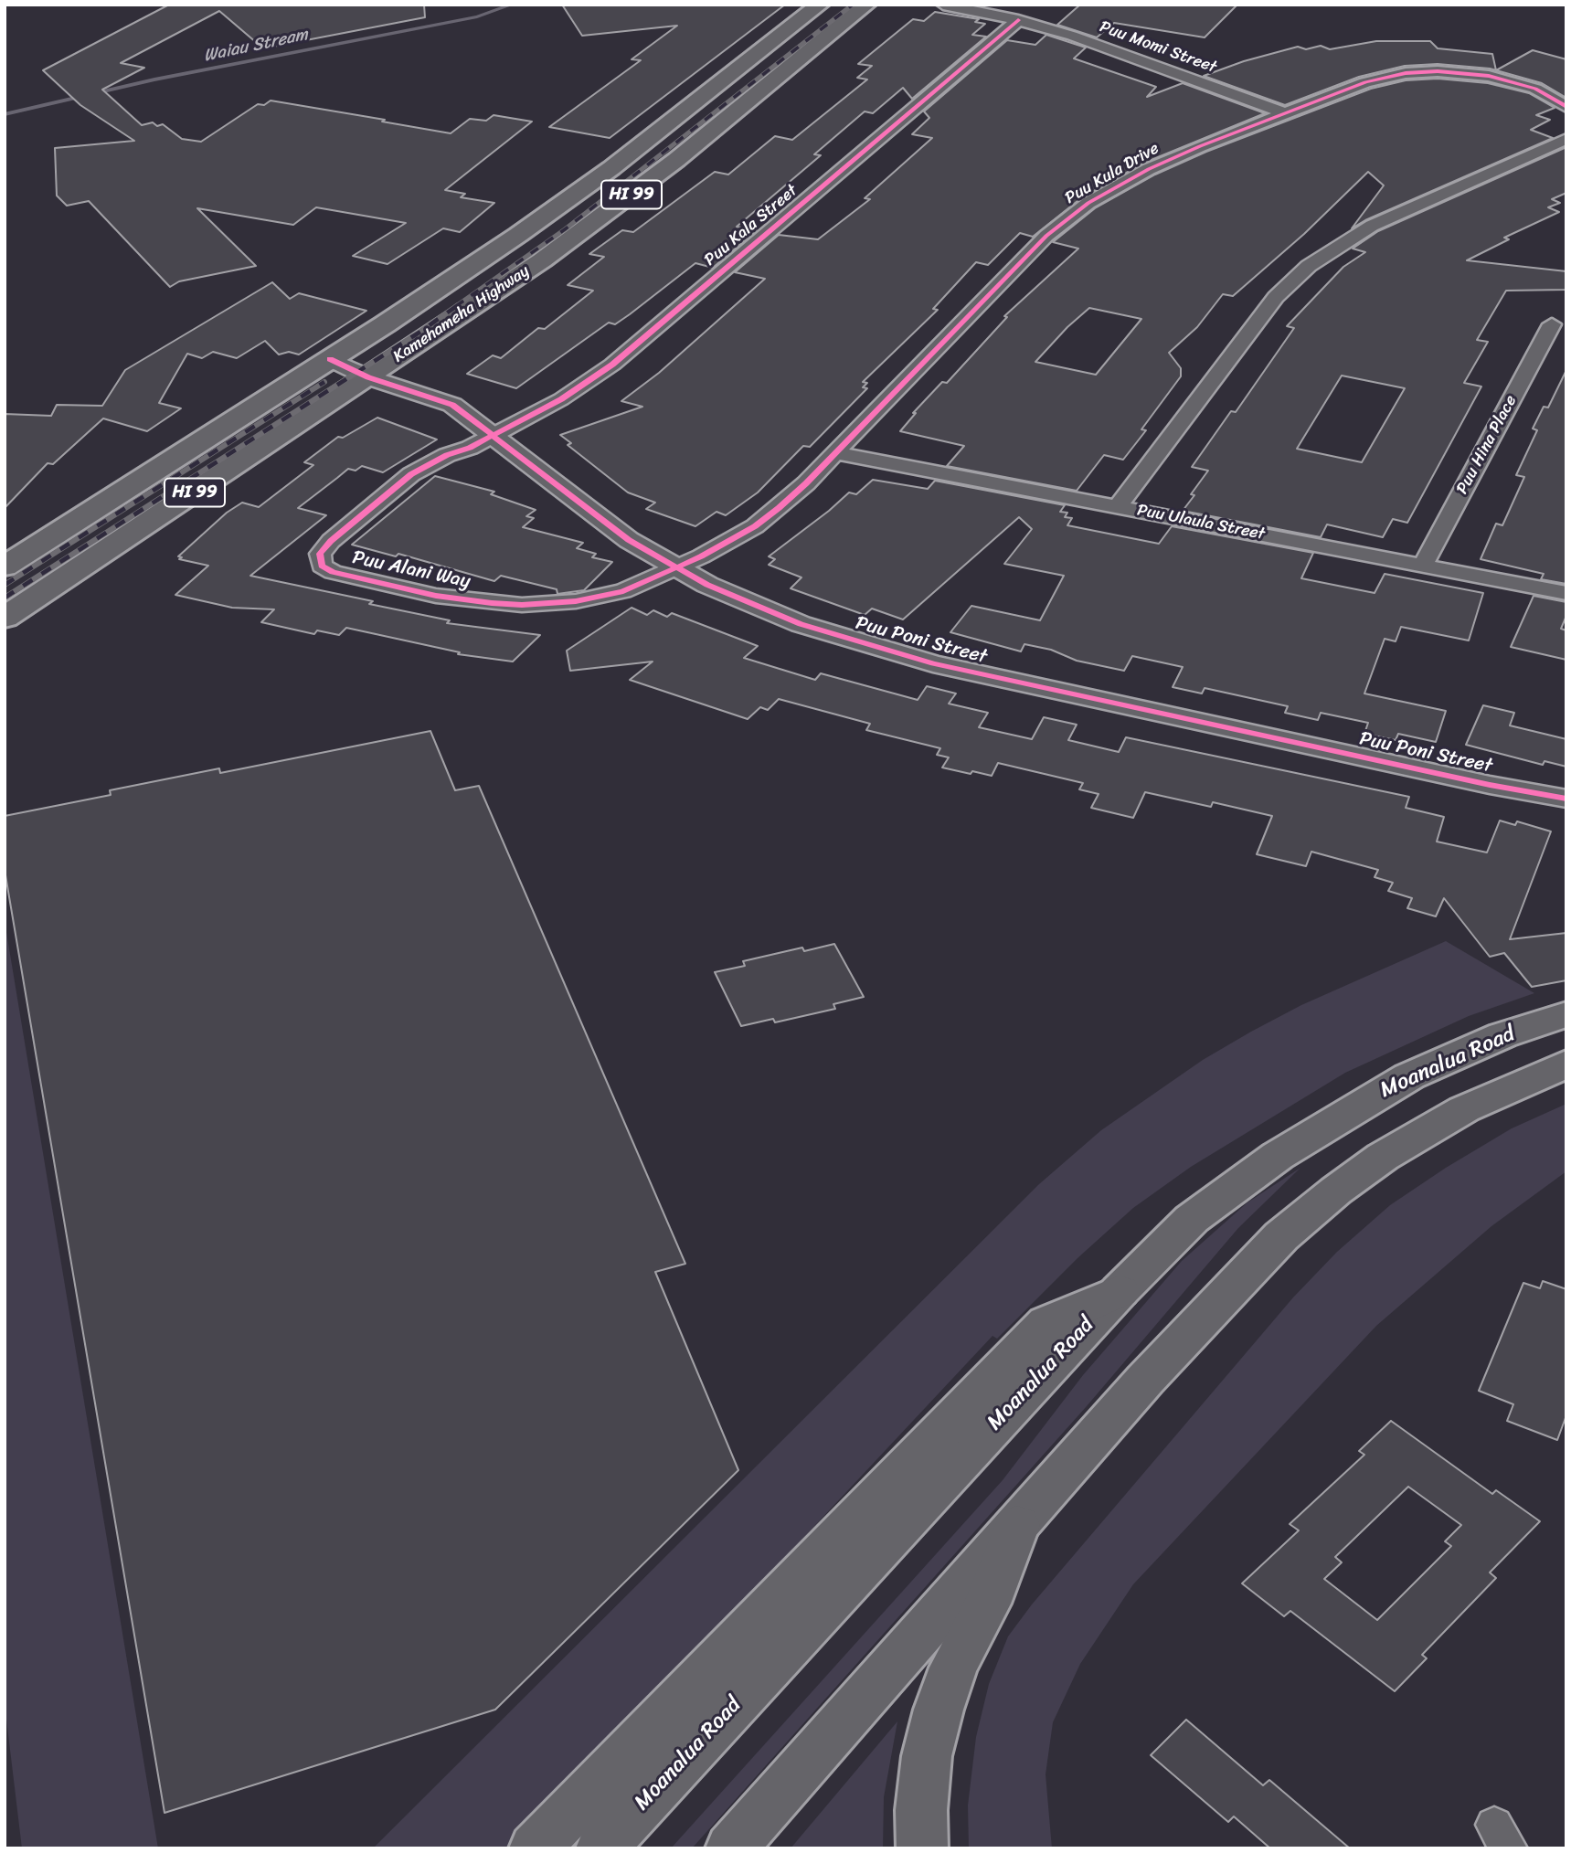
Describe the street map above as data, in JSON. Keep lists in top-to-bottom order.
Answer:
{
  "streets": {
    "main road": ["HI 99", "Kamehameha Highway", "Moanalua Road"],
    "street": [
      "Puu Momi Street",
      "Puu Kula Drive",
      "Puu Kala Street",
      "Puu Hina Place",
      "Puu Ulaula Street",
      "Puu Alani Way",
      "Puu Poni Street"
    ]
  },
  "crossings": [
    ["Puu Momi Street", "Puu Kula Drive"],
    ["Puu Momi Street", "Puu Kala Street"],
    ["Puu Kula Drive", "Puu Ulaula Street"],
    ["Puu Kula Drive", "Puu Alani Way"],
    ["Puu Kula Drive", "Puu Poni Street"],
    ["Puu Kala Street", "Puu Alani Way"],
    ["Puu Kala Street", "Puu Poni Street"],
    ["Kamehameha Highway", "Puu Poni Street"],
    ["Puu Hina Place", "Puu Ulaula Street"],
    ["Puu Alani Way", "Puu Poni Street"]
  ],
  "water": ["Waiau Stream"]
}
